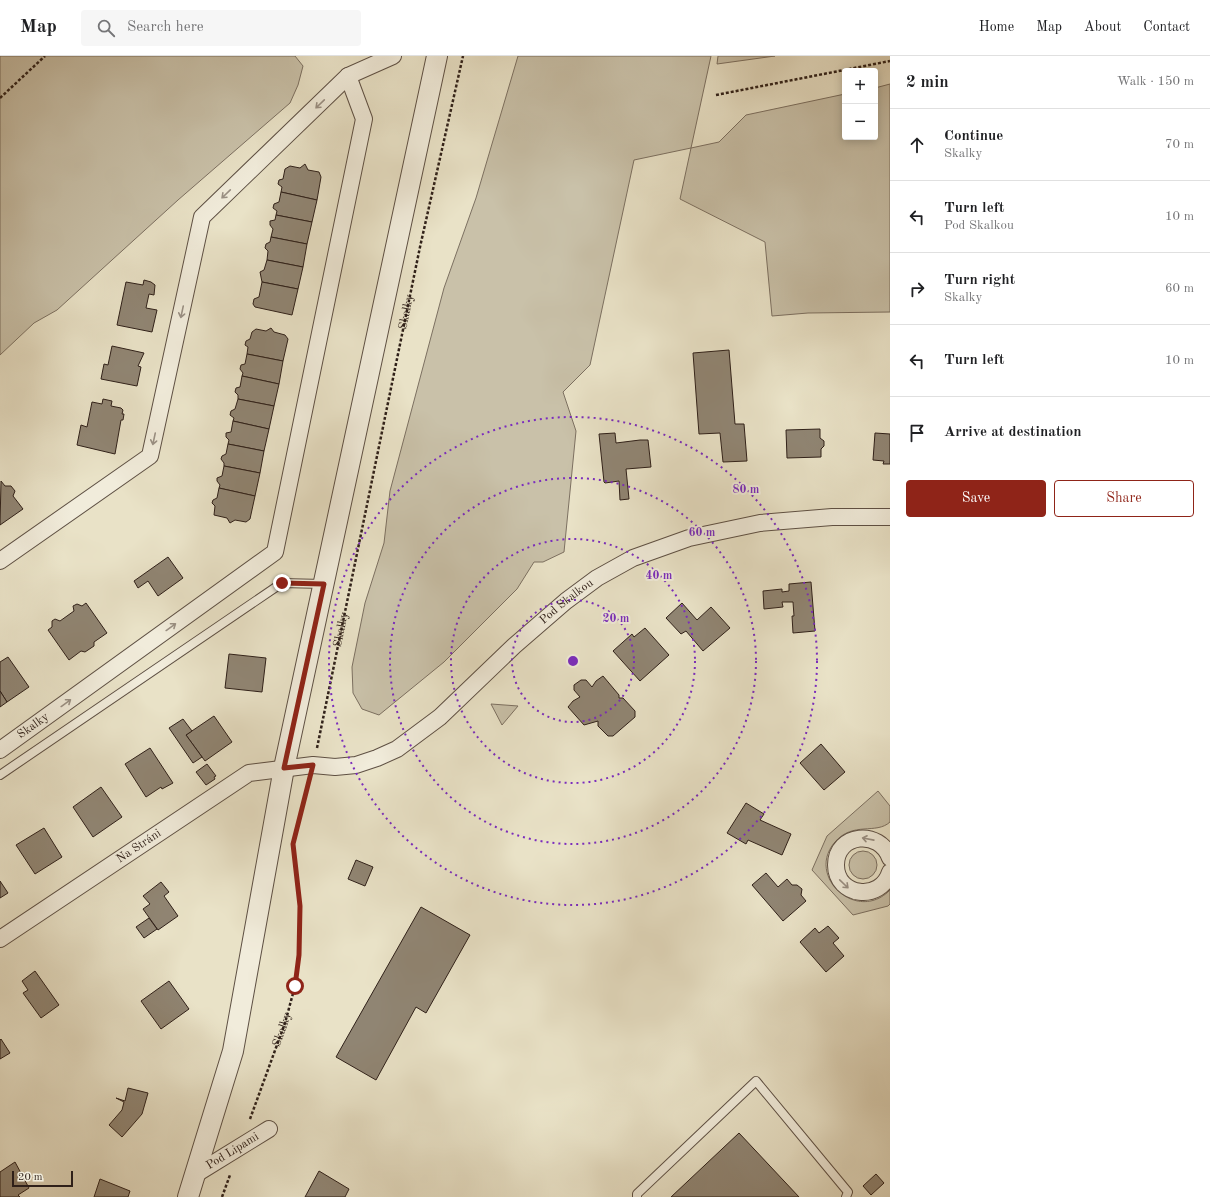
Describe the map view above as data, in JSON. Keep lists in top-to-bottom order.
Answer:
{
  "streets": {
    "street": [
      "Skalky",
      "Pod Skalkou",
      "Na Stráni",
      "Pod Lipami"
    ]
  },
  "crossings": [
    ["Skalky", "Pod Skalkou"],
    ["Skalky", "Na Stráni"],
    ["Skalky", "Pod Lipami"],
    ["Pod Skalkou", "Na Stráni"]
  ],
  "scale_bar": "20 m",
  "page": {
    "header": "Map",
    "search": "Search here",
    "nav": [
      "Home",
      "Map",
      "About",
      "Contact"
    ],
    "heading": ["2 min", "Walk · 150 m"],
    "map_buttons": ["+", "−"],
    "list": [
      ["Continue", "Skalky", "70 m"],
      ["Turn left", "Pod Skalkou", "10 m"],
      ["Turn right", "Skalky", "60 m"],
      ["Turn left", "10 m"],
      "Arrive at destination"
    ],
    "buttons": ["Save", "Share"],
    "scale": "20 m"
  },
  "rings": [
    "80 m",
    "60 m",
    "40 m",
    "20 m"
  ]
}
